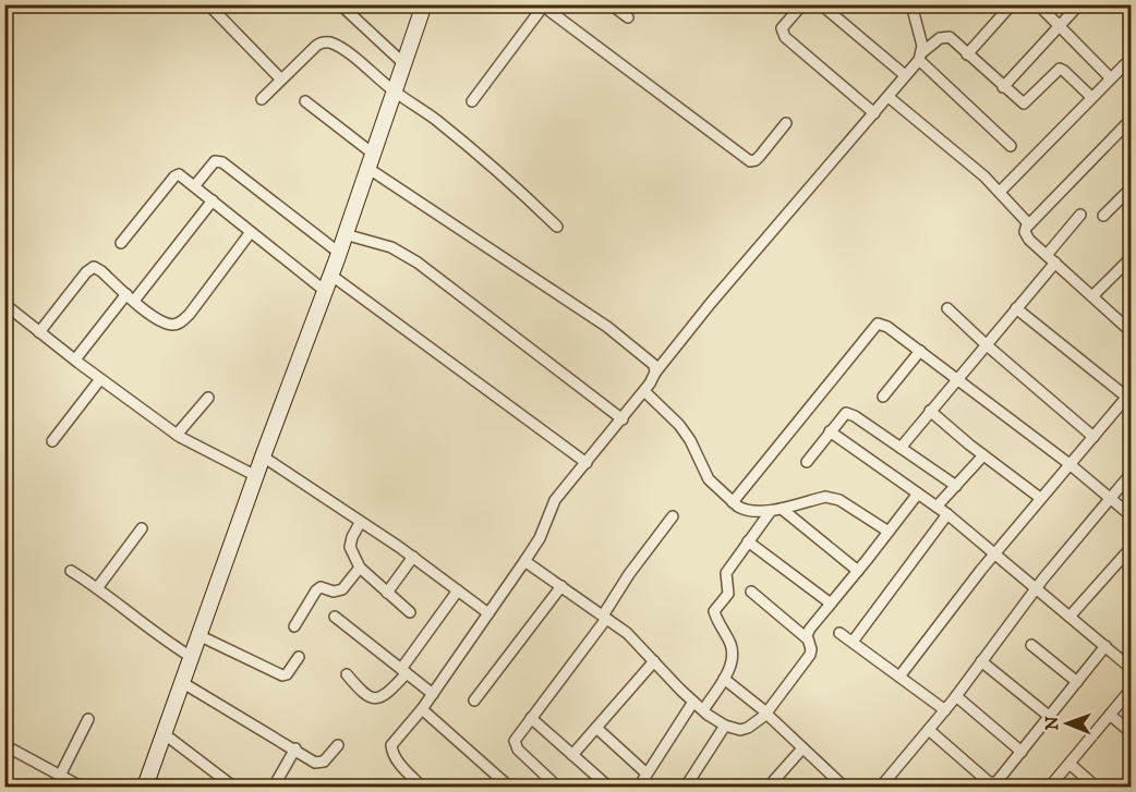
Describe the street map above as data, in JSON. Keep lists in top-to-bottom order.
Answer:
{
  "north": "left"
}
